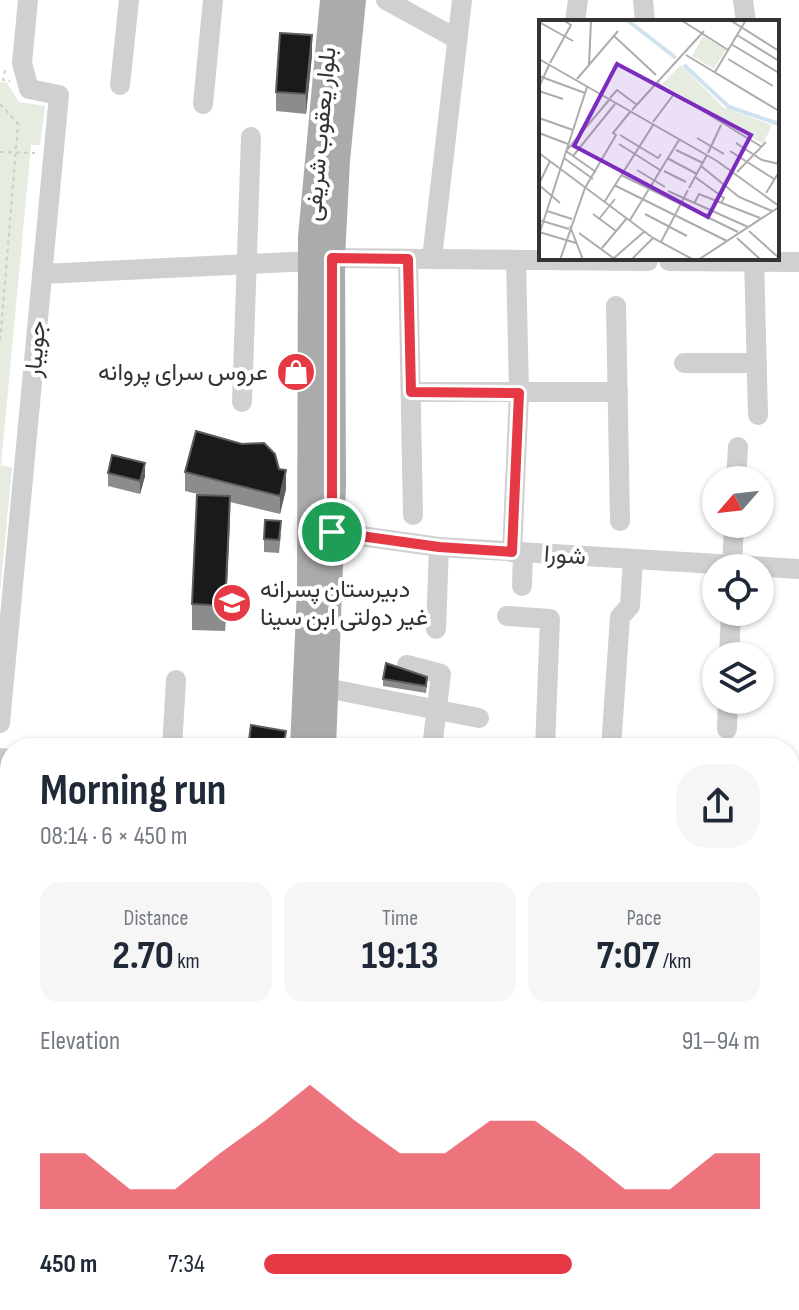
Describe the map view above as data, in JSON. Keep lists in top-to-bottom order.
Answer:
{
  "streets": {
    "main road": ["بلوار یعقوب شریفی"],
    "street": ["جویبار", "شورا"]
  },
  "crossings": [
    ["بلوار یعقوب شریفی", "شورا"]
  ],
  "places": {
    "shop": ["عروس سرای پروانه"],
    "school or university": ["دبیرستان پسرانه غیر دولتی ابن سینا"]
  },
  "north": "bottom left",
  "page": {
    "heading": ["Morning run", "08:14 · 6 × 450 m"],
    "stats": [
      ["Distance", "2.70 km"],
      ["Time", "19:13"],
      ["Pace", "7:07 /km"]
    ],
    "chart": ["Elevation", "91–94 m"],
    "list": [
      {
        "name": "450 m",
        "note": "7:34"
      }
    ]
  }
}
